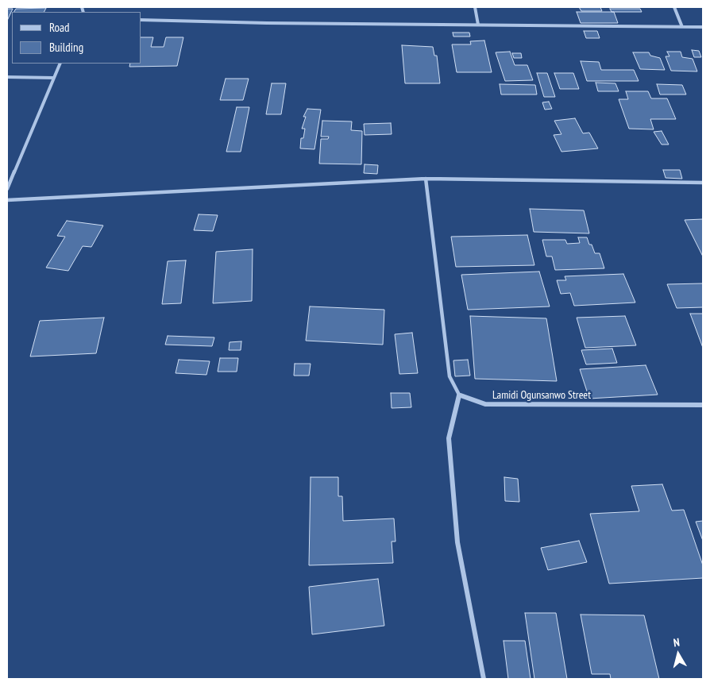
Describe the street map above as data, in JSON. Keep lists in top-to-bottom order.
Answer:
{
  "streets": {
    "street": ["Lamidi Ogunsanwo Street"]
  },
  "legend": ["Road", "Building"],
  "north": "top"
}
